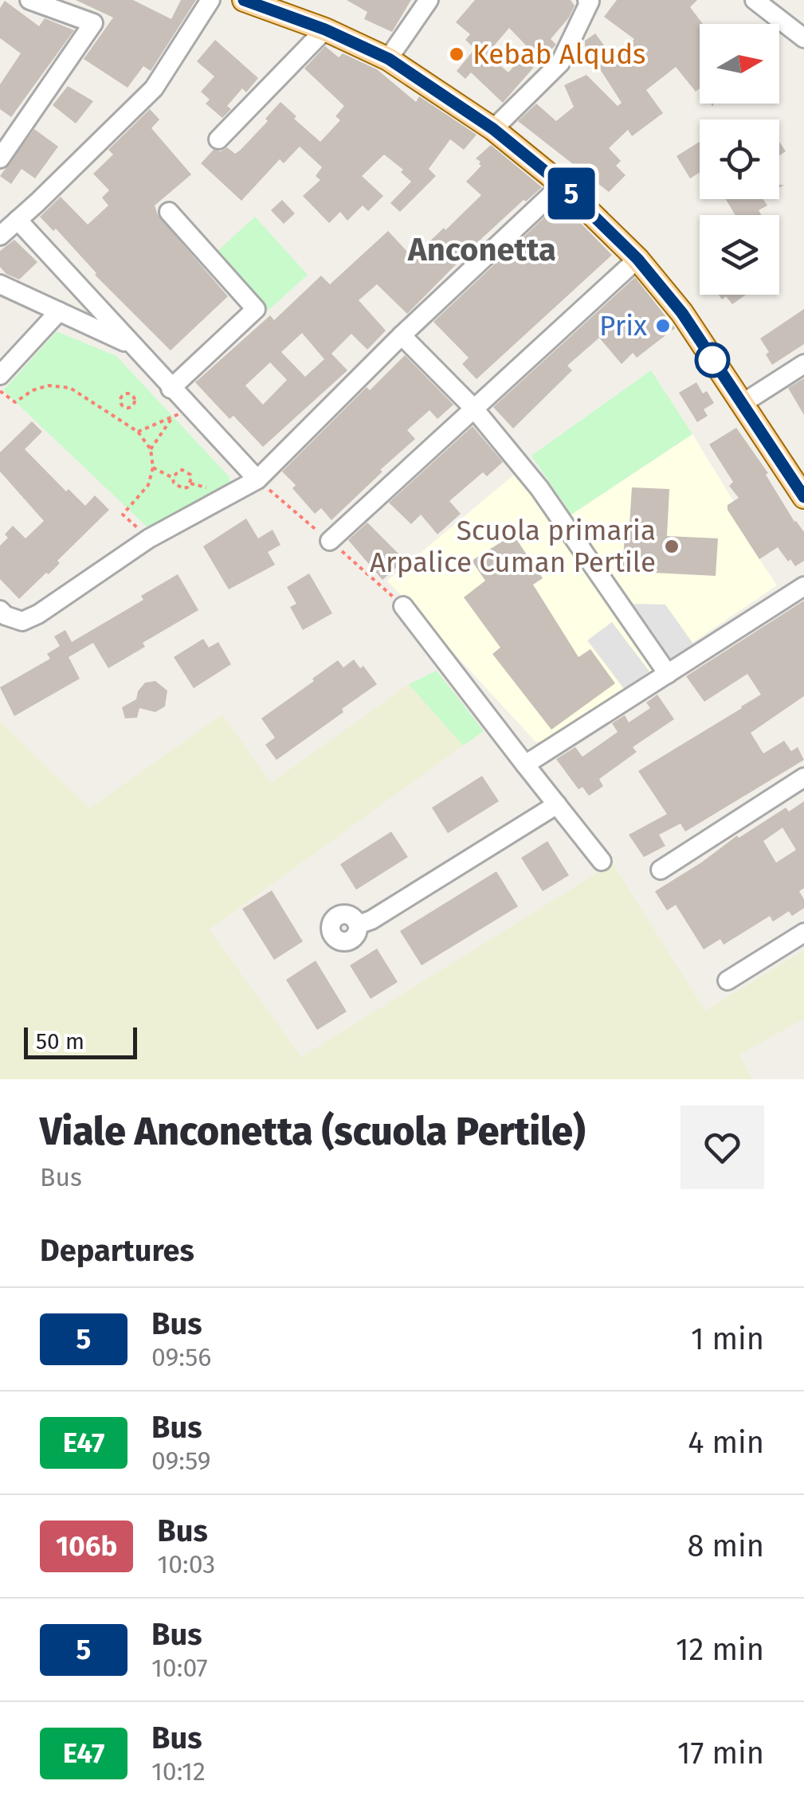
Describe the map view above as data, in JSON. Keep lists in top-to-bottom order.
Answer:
{
  "districts": ["Anconetta"],
  "places": ["Kebab Alquds", "Prix", "Scuola primaria Arpalice Cuman Pertile"],
  "lines": ["bus line 5"],
  "scale_bar": "50 m",
  "north": "right",
  "page": {
    "on_map": "5",
    "scale": "50 m",
    "heading": [
      ["Viale Anconetta (scuola Pertile)", "Bus"],
      "Departures"
    ],
    "list": [
      {
        "mark": "5",
        "name": "Bus",
        "note": "09:56",
        "value": "1 min"
      },
      {
        "mark": "E47",
        "name": "Bus",
        "note": "09:59",
        "value": "4 min"
      },
      {
        "mark": "106b",
        "name": "Bus",
        "note": "10:03",
        "value": "8 min"
      },
      {
        "mark": "5",
        "name": "Bus",
        "note": "10:07",
        "value": "12 min"
      },
      {
        "mark": "E47",
        "name": "Bus",
        "note": "10:12",
        "value": "17 min"
      }
    ]
  }
}
